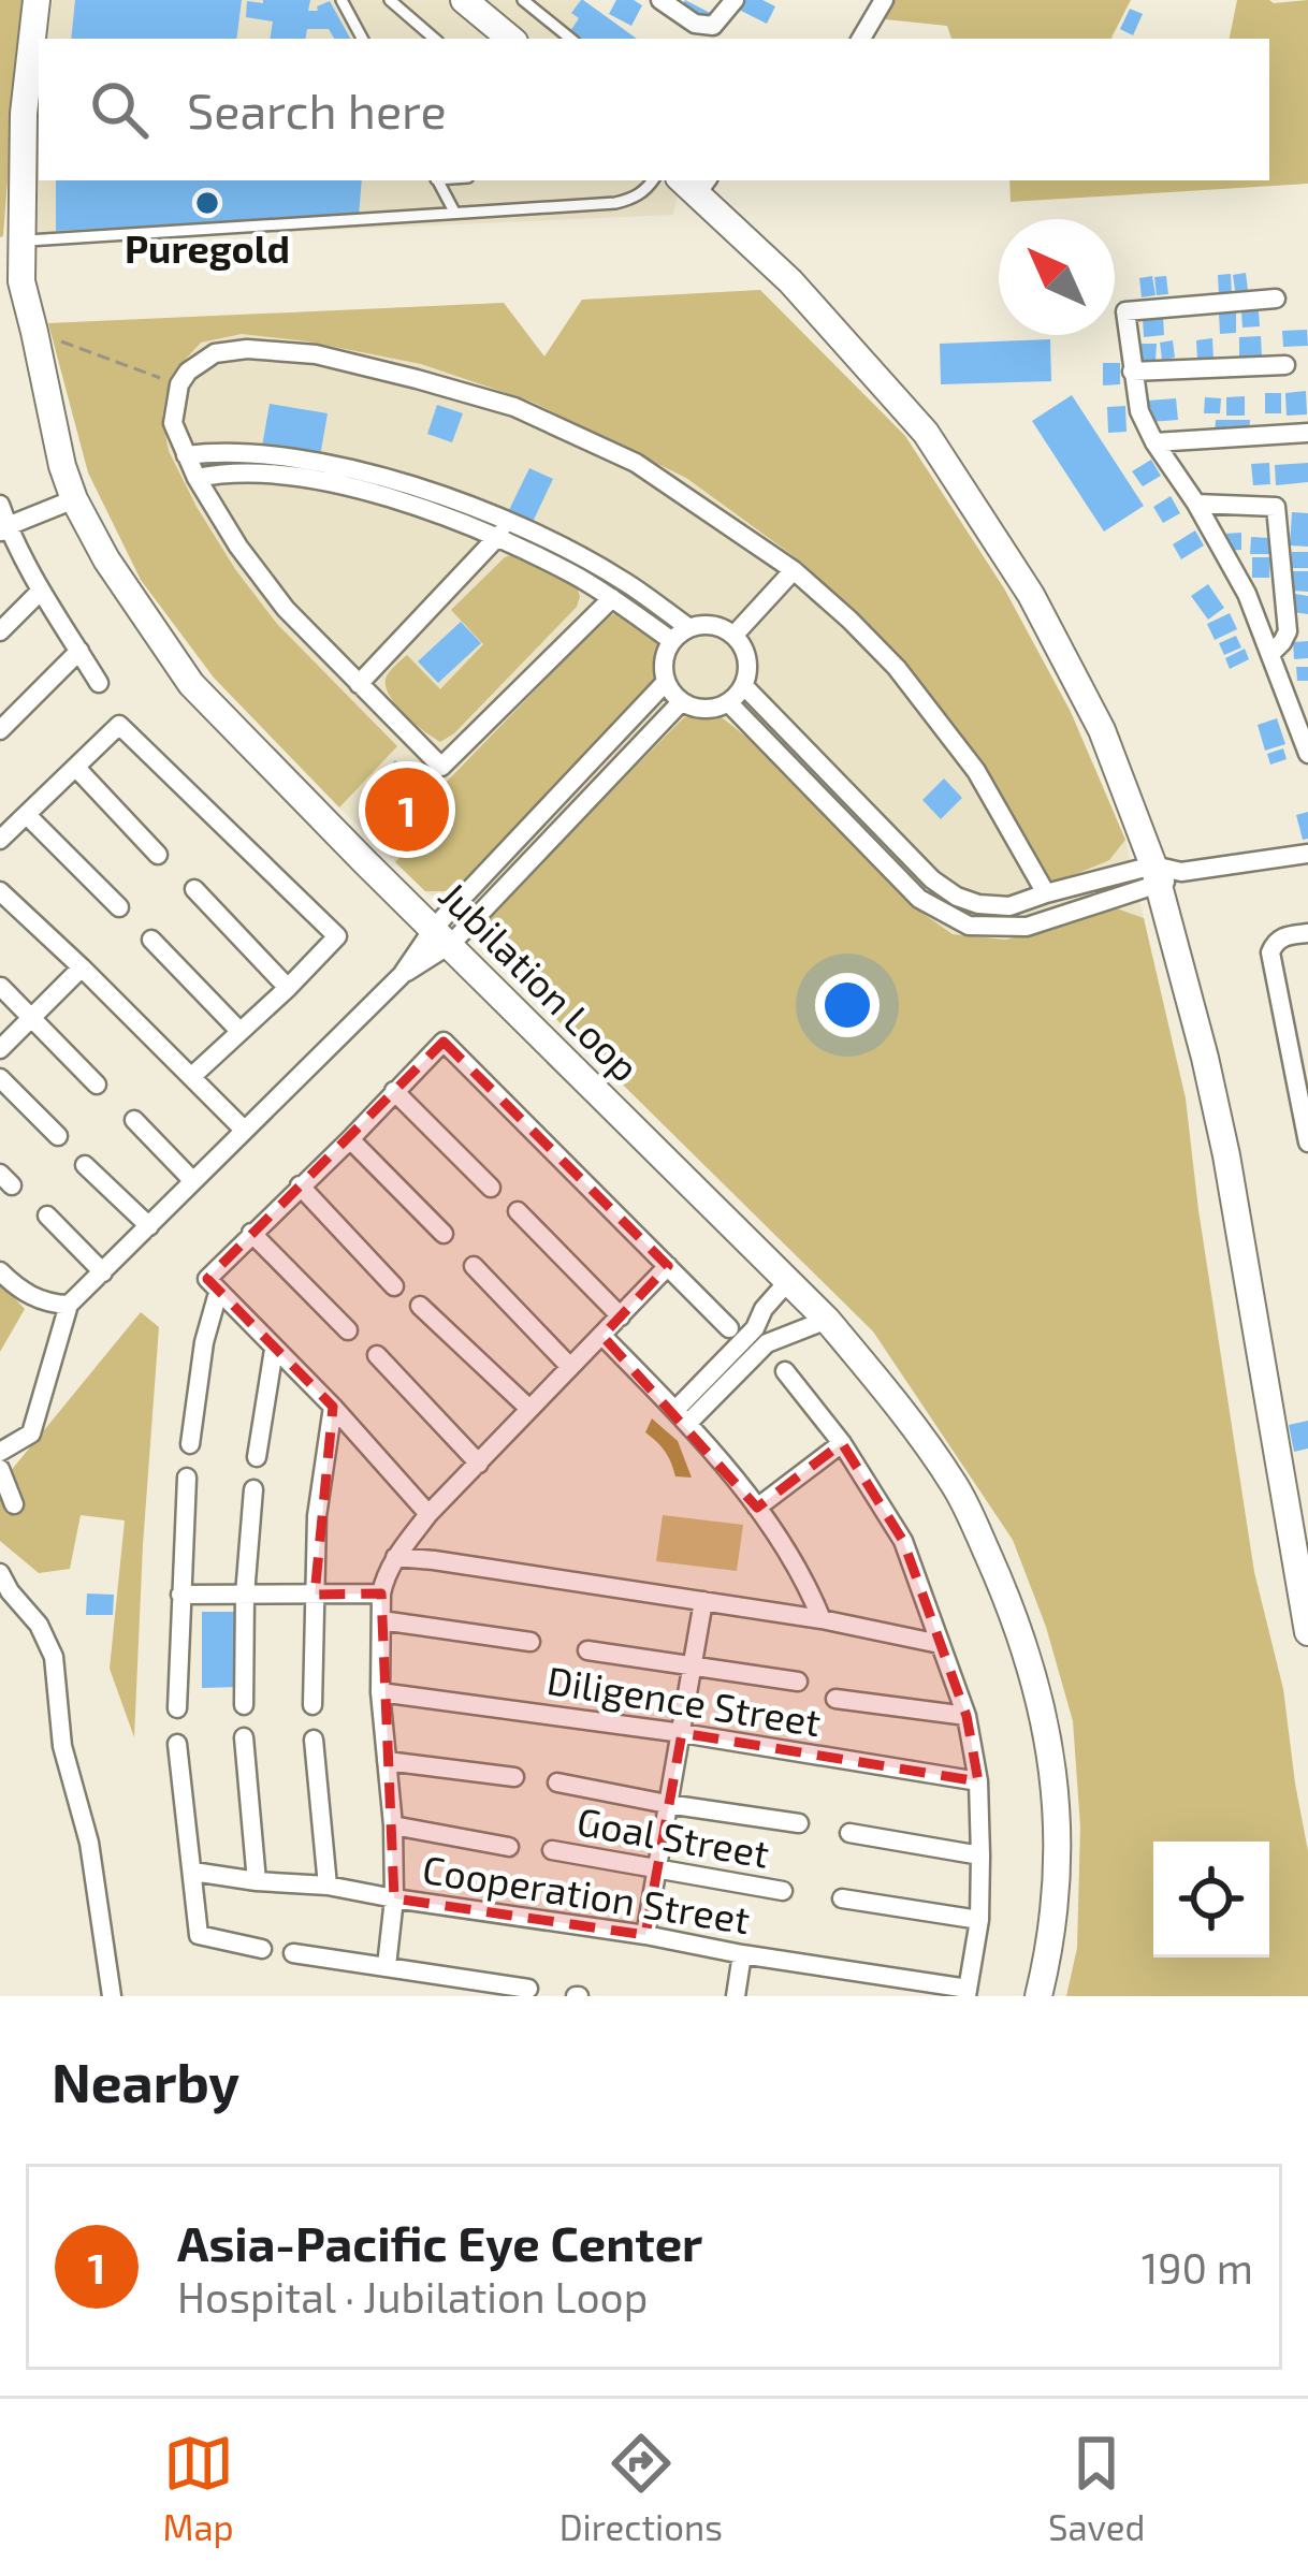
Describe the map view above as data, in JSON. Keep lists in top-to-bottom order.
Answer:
{
  "streets": {
    "main road": ["Jubilation Loop"],
    "street": ["Diligence Street", "Goal Street", "Cooperation Street"]
  },
  "places": ["Puregold"],
  "north": "top left",
  "page": {
    "search": "Search here",
    "pins": "1",
    "heading": "Nearby",
    "list": [
      {
        "mark": "1",
        "name": "Asia-Pacific Eye Center",
        "note": "Hospital · Jubilation Loop",
        "value": "190 m"
      }
    ],
    "nav": ["Map", "Directions", "Saved"]
  }
}
